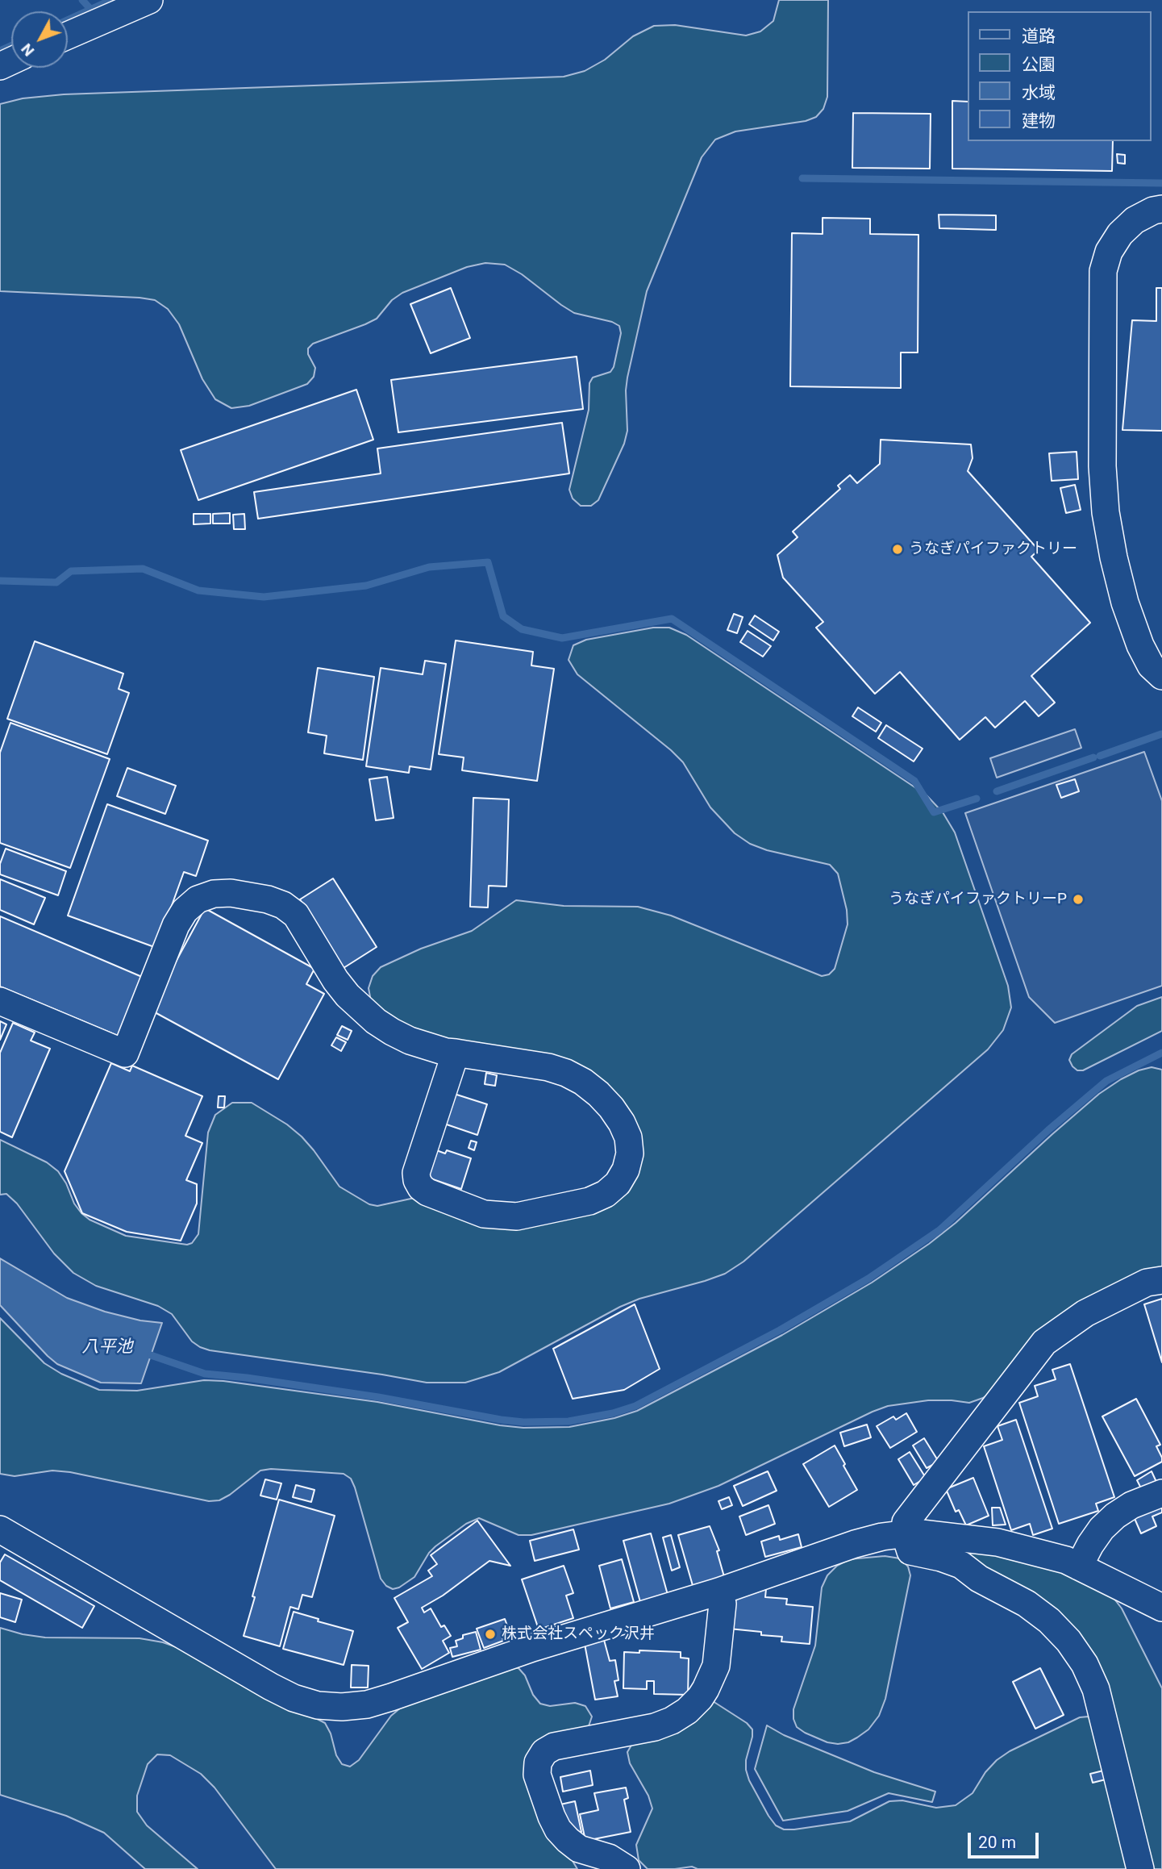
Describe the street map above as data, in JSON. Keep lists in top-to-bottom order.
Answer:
{
  "water": ["八平池"],
  "places": ["うなぎパイファクトリー", "うなぎパイファクトリーP", "株式会社スペック沢井"],
  "legend": [
    "道路",
    "公園",
    "水域",
    "建物"
  ],
  "scale_bar": "20 m",
  "north": "bottom left"
}
